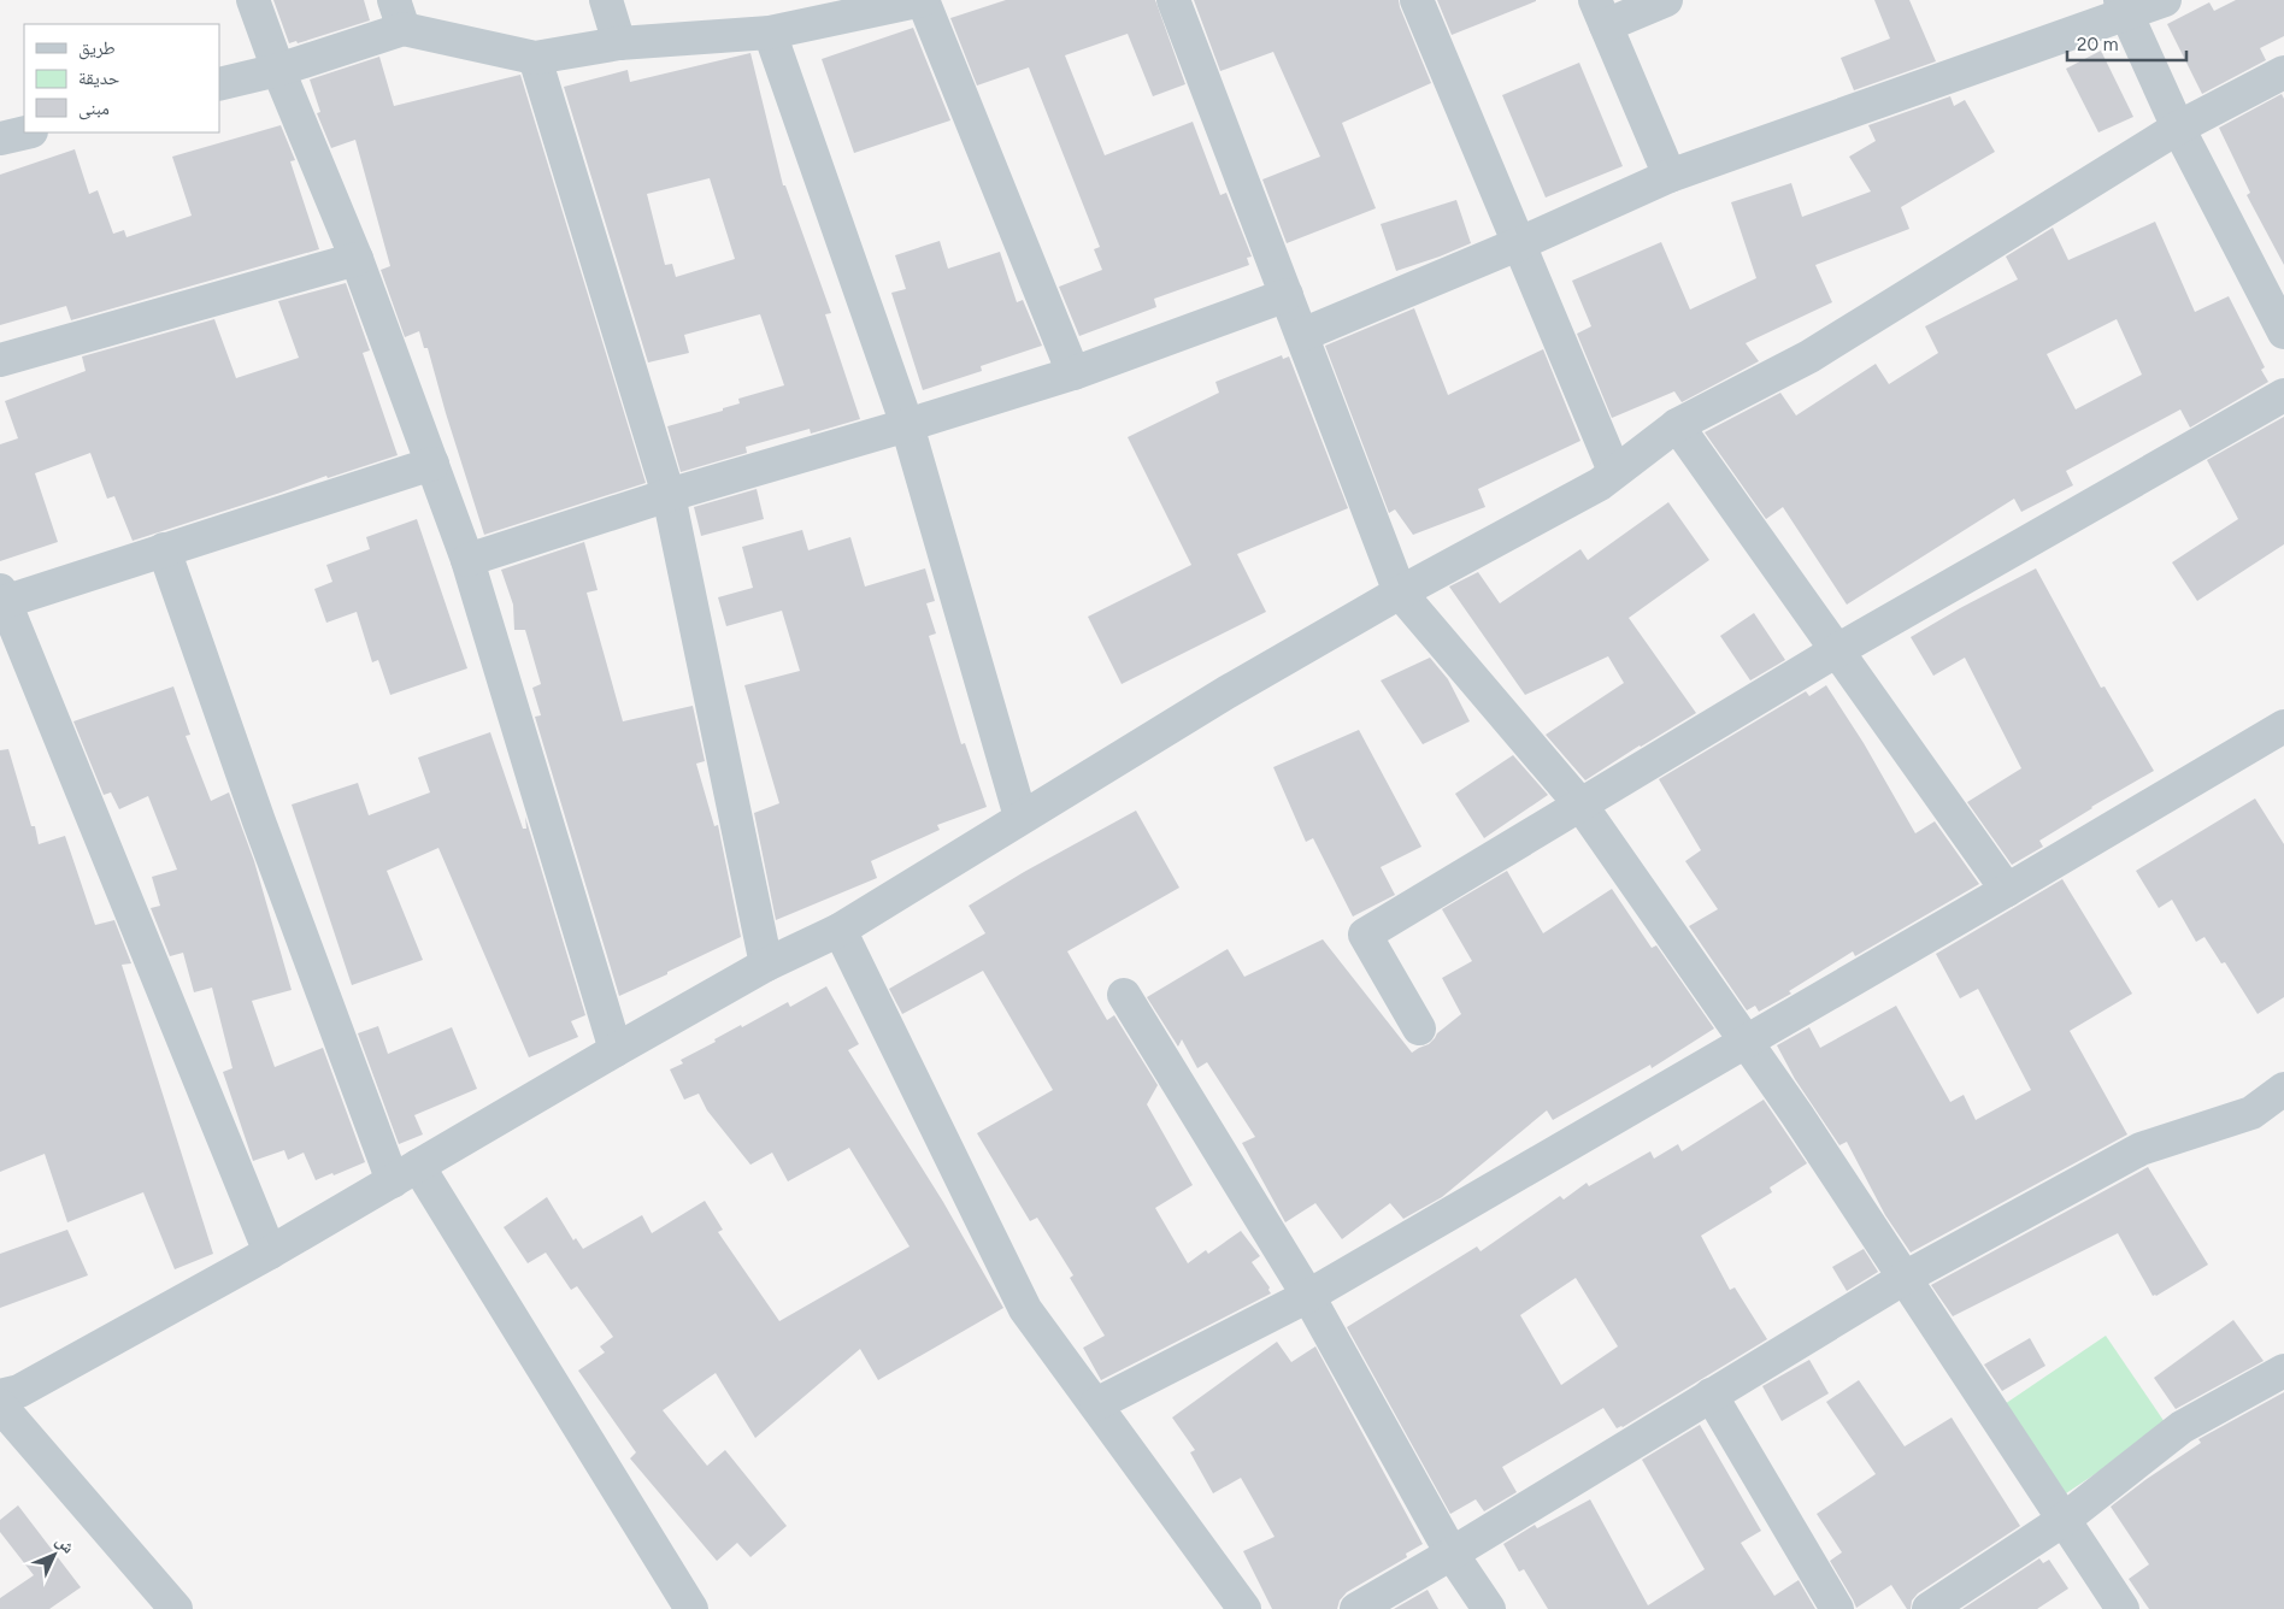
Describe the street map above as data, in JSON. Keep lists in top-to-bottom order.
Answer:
{
  "legend": ["طريق", "حديقة", "مبنى"],
  "scale_bar": "20 m",
  "north": "top right"
}
